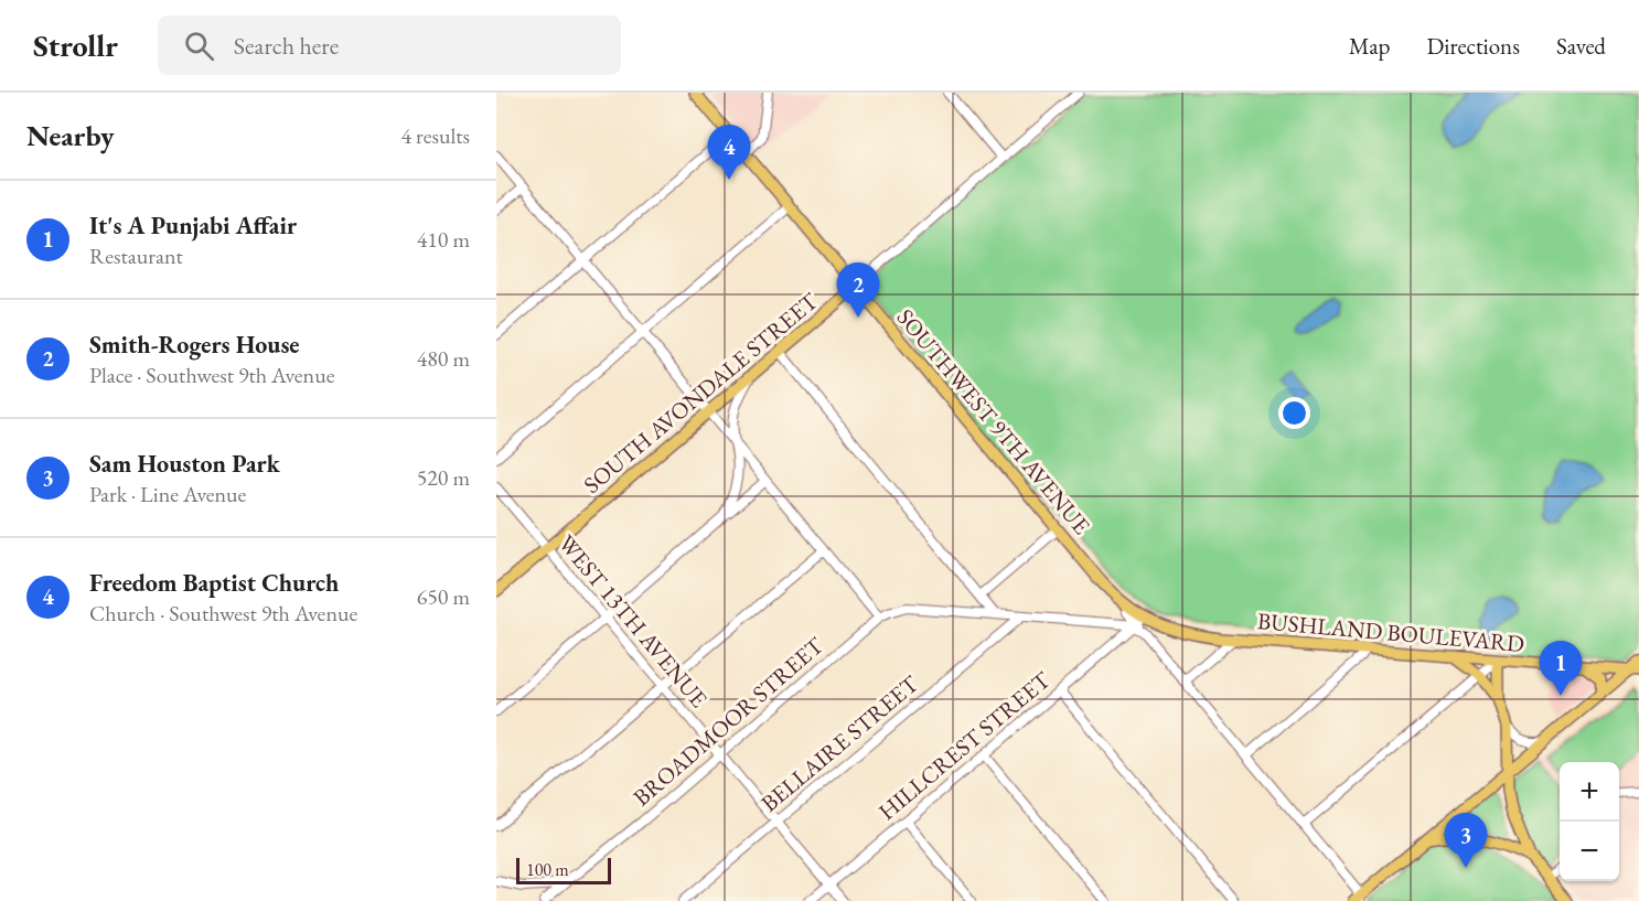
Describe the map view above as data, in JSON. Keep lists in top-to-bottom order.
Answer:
{
  "streets": {
    "main road": ["SOUTH AVONDALE STREET", "SOUTHWEST 9TH AVENUE", "BUSHLAND BOULEVARD"],
    "street": [
      "WEST 13TH AVENUE",
      "BROADMOOR STREET",
      "BELLAIRE STREET",
      "HILLCREST STREET"
    ]
  },
  "crossings": [
    ["SOUTH AVONDALE STREET", "SOUTHWEST 9TH AVENUE"],
    ["SOUTH AVONDALE STREET", "WEST 13TH AVENUE"],
    ["SOUTHWEST 9TH AVENUE", "BUSHLAND BOULEVARD"],
    ["SOUTHWEST 9TH AVENUE", "HILLCREST STREET"],
    ["WEST 13TH AVENUE", "BROADMOOR STREET"],
    ["WEST 13TH AVENUE", "BELLAIRE STREET"],
    ["WEST 13TH AVENUE", "HILLCREST STREET"],
    ["BUSHLAND BOULEVARD", "BROADMOOR STREET"],
    ["BUSHLAND BOULEVARD", "BELLAIRE STREET"],
    ["BUSHLAND BOULEVARD", "HILLCREST STREET"]
  ],
  "scale_bar": "100 m",
  "page": {
    "header": "Strollr",
    "search": "Search here",
    "nav": ["Map", "Directions", "Saved"],
    "heading": ["Nearby", "4 results"],
    "pins": [
      "4",
      "2",
      "1",
      "3"
    ],
    "list": [
      {
        "mark": "1",
        "name": "It's A Punjabi Affair",
        "note": "Restaurant",
        "value": "410 m"
      },
      {
        "mark": "2",
        "name": "Smith-Rogers House",
        "note": "Place · Southwest 9th Avenue",
        "value": "480 m"
      },
      {
        "mark": "3",
        "name": "Sam Houston Park",
        "note": "Park · Line Avenue",
        "value": "520 m"
      },
      {
        "mark": "4",
        "name": "Freedom Baptist Church",
        "note": "Church · Southwest 9th Avenue",
        "value": "650 m"
      }
    ],
    "map_buttons": ["+", "−"],
    "scale": "100 m"
  }
}
